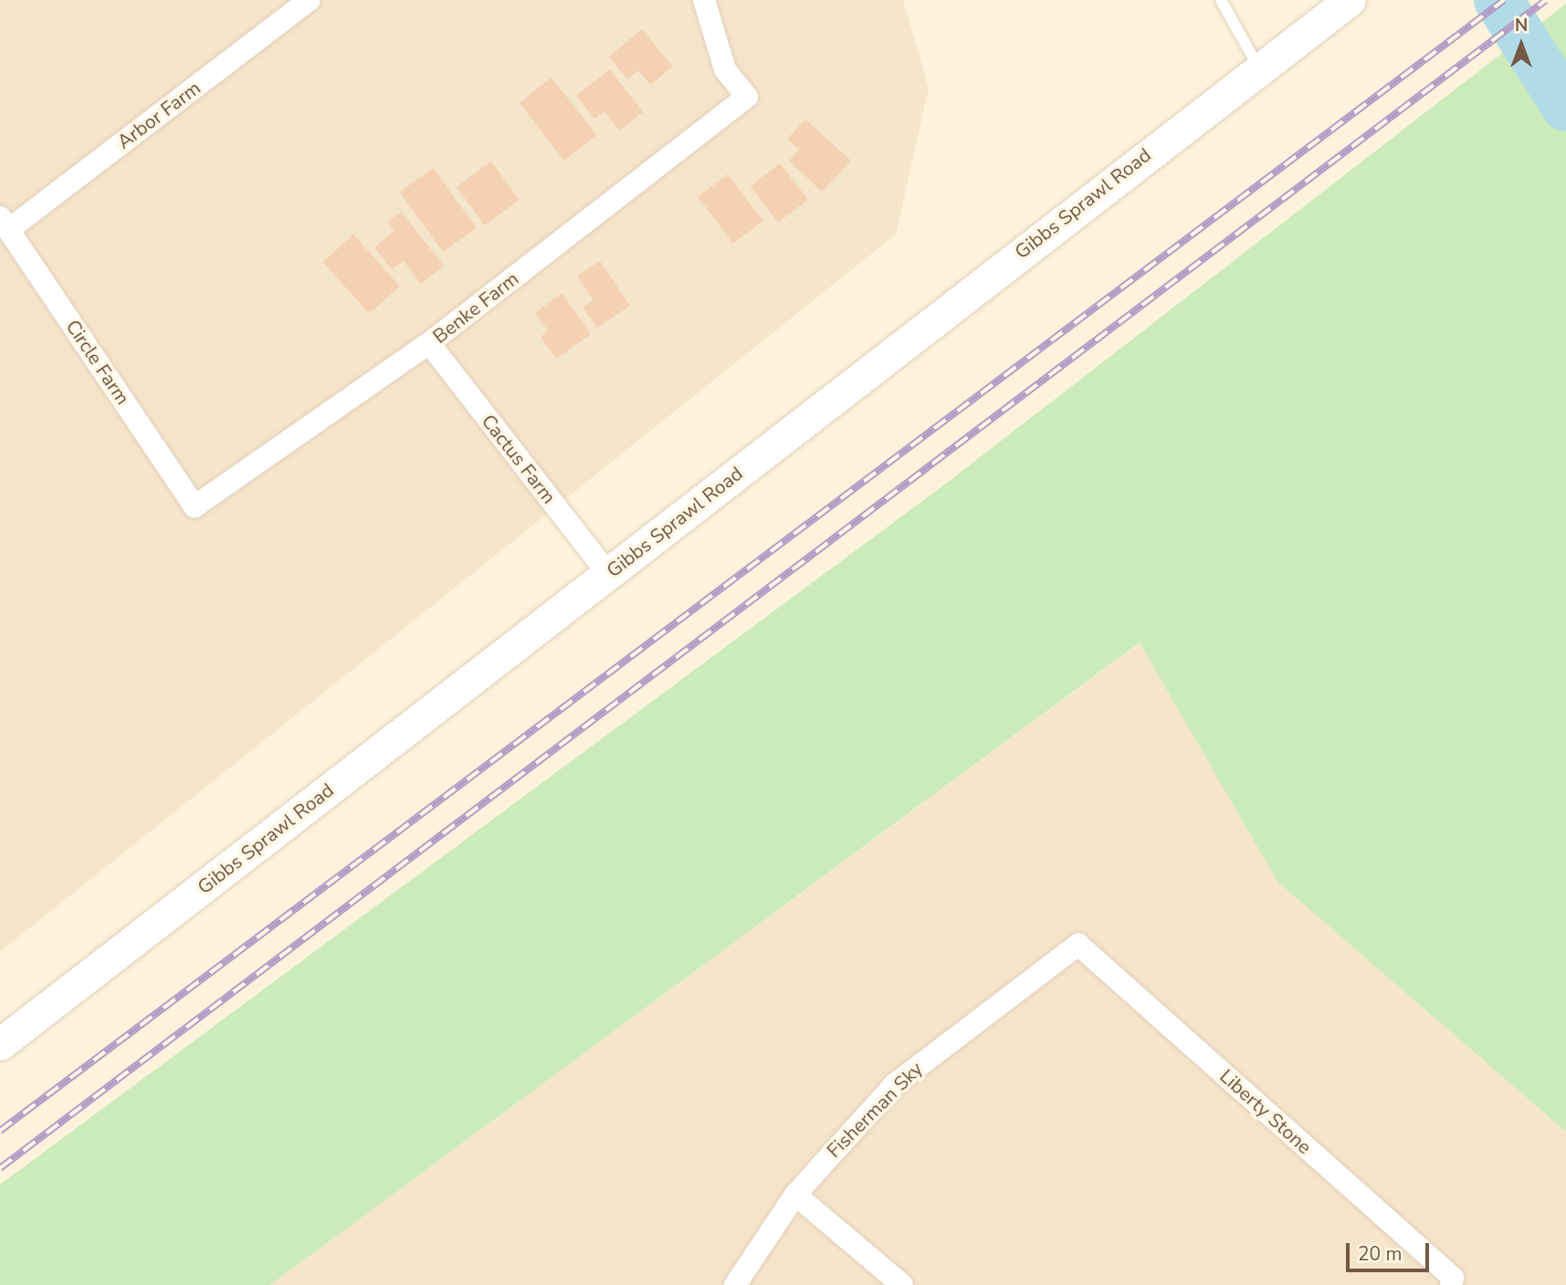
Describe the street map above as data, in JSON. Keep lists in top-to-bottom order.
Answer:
{
  "streets": {
    "main road": ["Gibbs Sprawl Road"],
    "street": [
      "Arbor Farm",
      "Benke Farm",
      "Circle Farm",
      "Cactus Farm",
      "Fisherman Sky",
      "Liberty Stone"
    ]
  },
  "crossings": [
    ["Arbor Farm", "Circle Farm"],
    ["Gibbs Sprawl Road", "Cactus Farm"],
    ["Benke Farm", "Circle Farm"],
    ["Benke Farm", "Cactus Farm"],
    ["Fisherman Sky", "Liberty Stone"]
  ],
  "scale_bar": "20 m",
  "north": "top"
}
